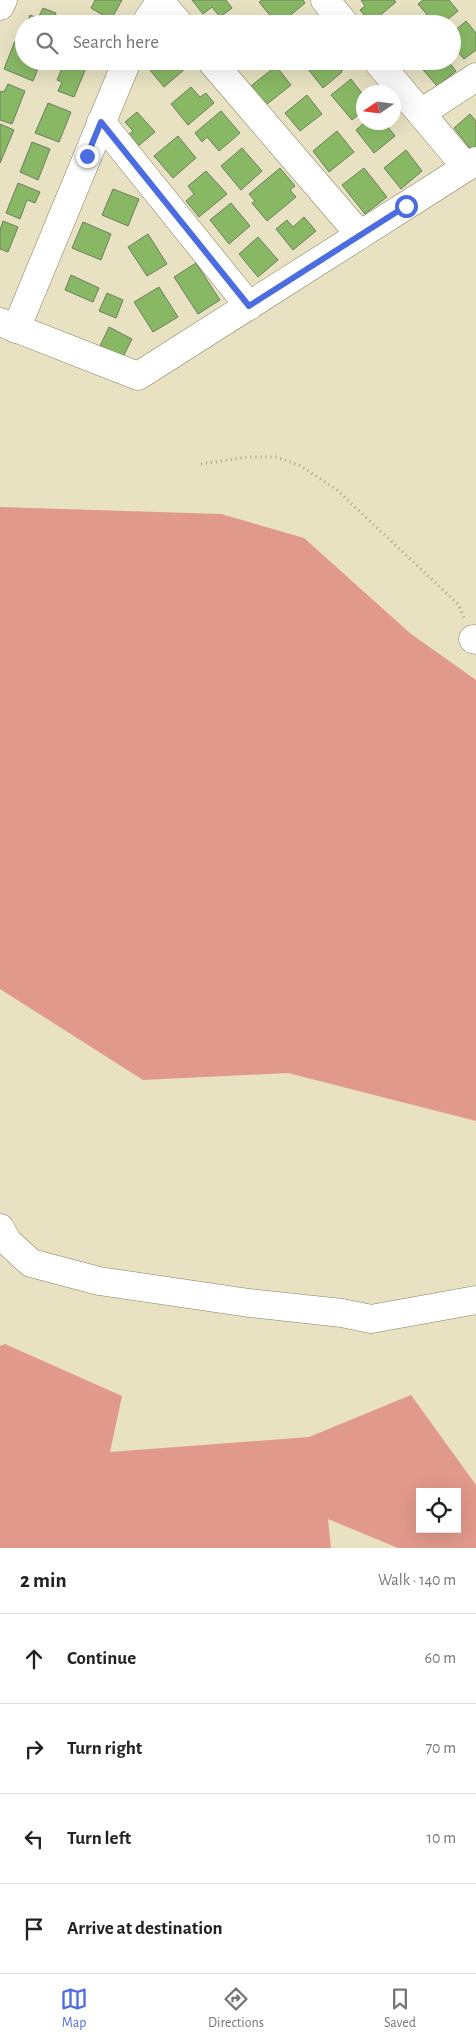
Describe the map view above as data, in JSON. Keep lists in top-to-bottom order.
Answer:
{
  "north": "left",
  "page": {
    "search": "Search here",
    "heading": ["2 min", "Walk · 140 m"],
    "list": [
      ["Continue", "60 m"],
      ["Turn right", "70 m"],
      ["Turn left", "10 m"],
      "Arrive at destination"
    ],
    "nav": ["Map", "Directions", "Saved"]
  }
}
